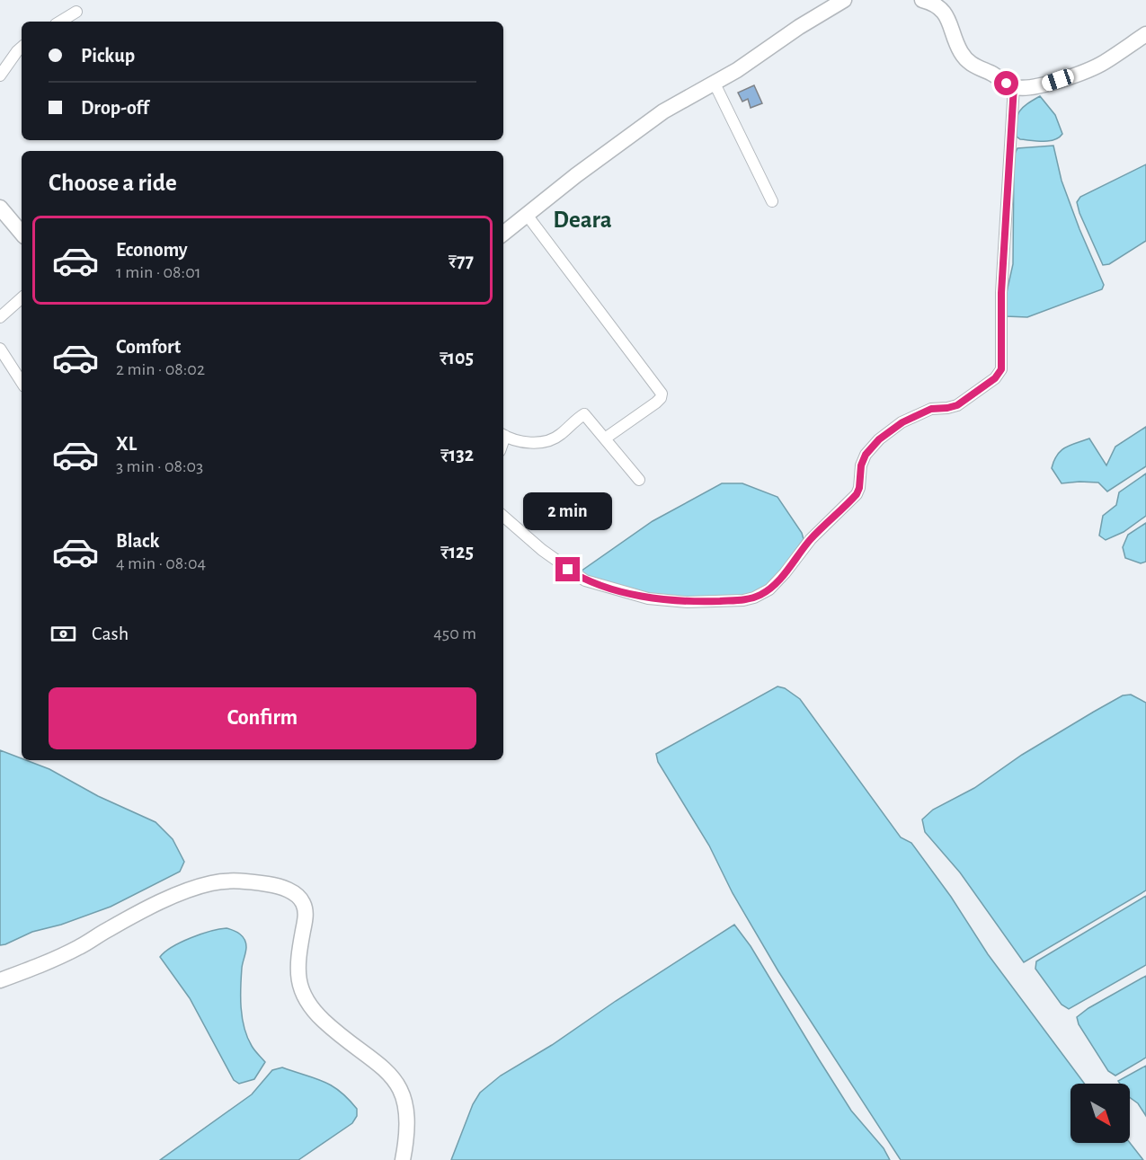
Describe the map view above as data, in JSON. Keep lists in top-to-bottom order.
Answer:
{
  "districts": ["Deara"],
  "north": "bottom right",
  "page": {
    "banner": ["Pickup", "Drop-off"],
    "heading": "Choose a ride",
    "list": [
      {
        "name": "Economy",
        "note": "1 min · 08:01",
        "value": "₹77"
      },
      {
        "name": "Comfort",
        "note": "2 min · 08:02",
        "value": "₹105"
      },
      {
        "name": "XL",
        "note": "3 min · 08:03",
        "value": "₹132"
      },
      {
        "name": "Black",
        "note": "4 min · 08:04",
        "value": "₹125"
      }
    ],
    "bubble": "2 min",
    "pay": ["Cash", "450 m"],
    "buttons": "Confirm"
  }
}
